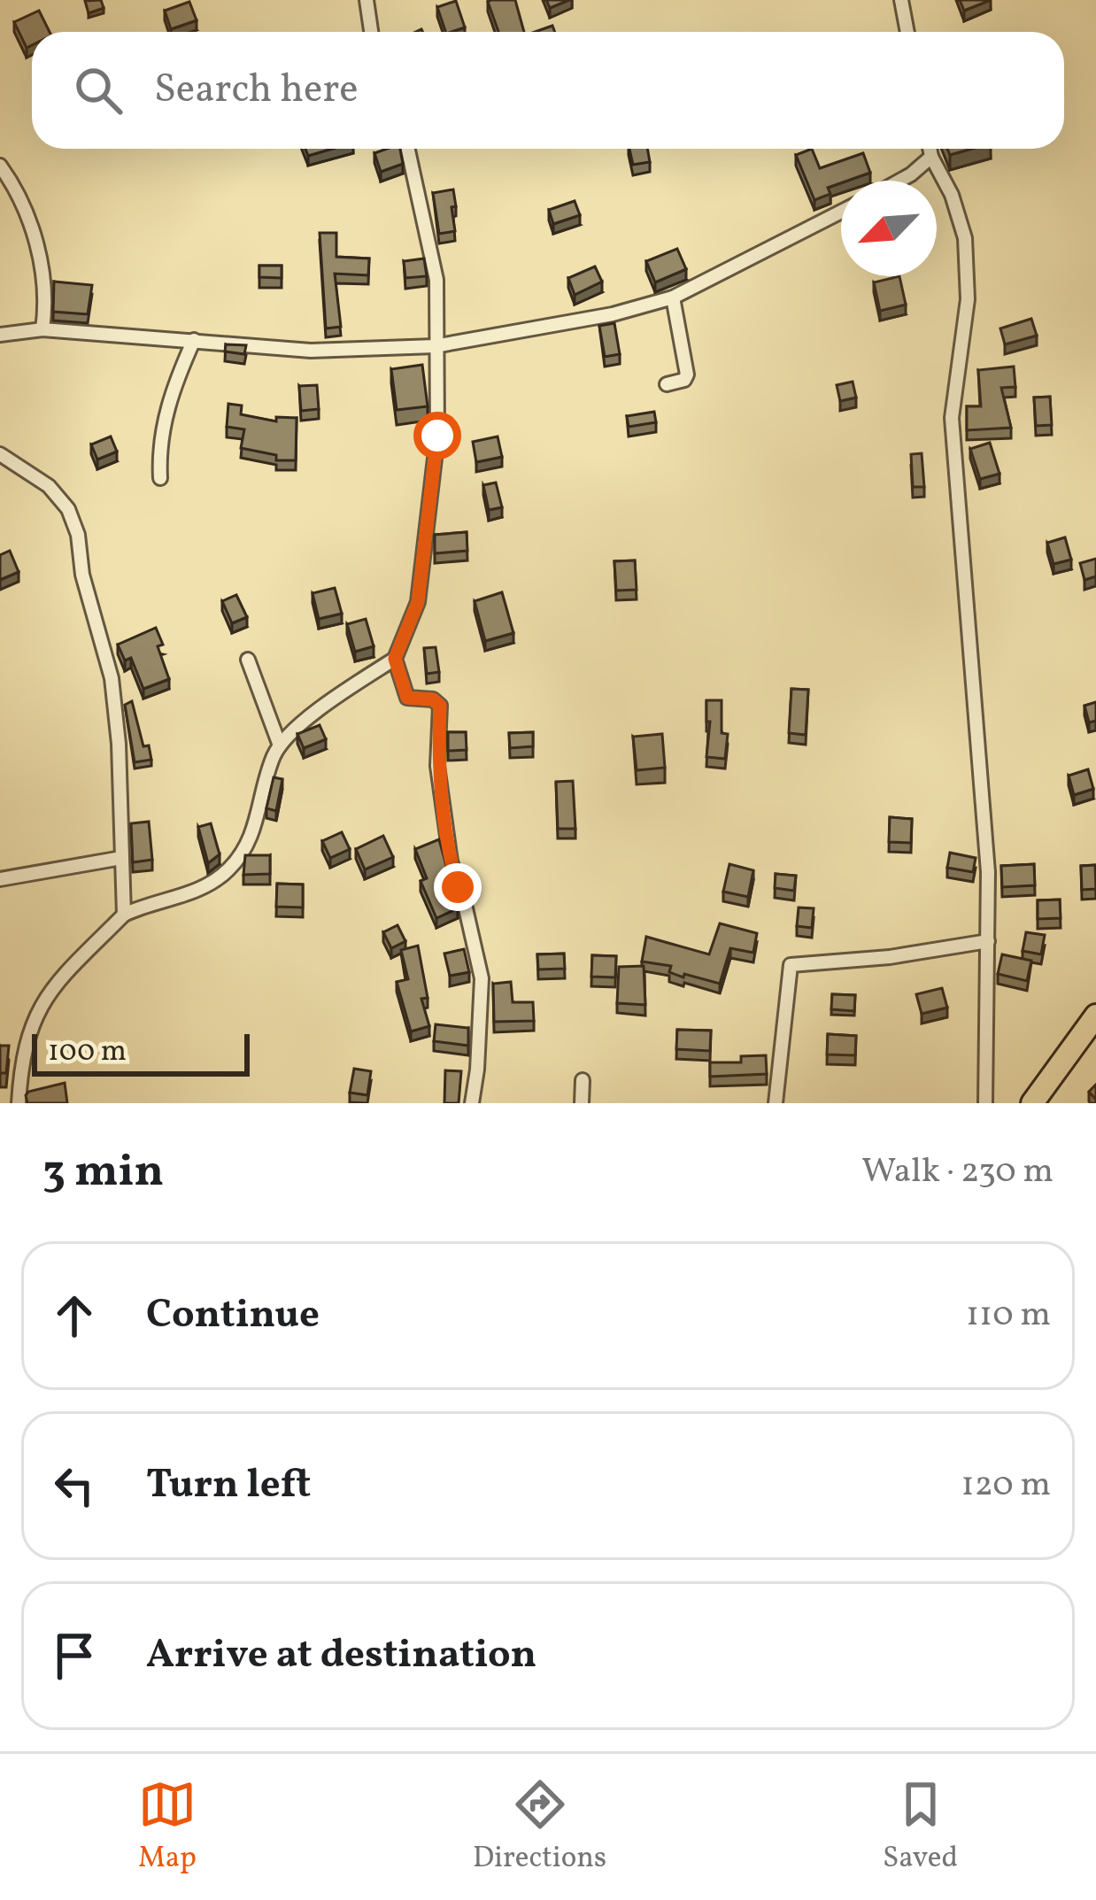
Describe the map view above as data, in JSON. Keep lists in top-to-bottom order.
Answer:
{
  "scale_bar": "100 m",
  "north": "bottom left",
  "page": {
    "search": "Search here",
    "scale": "100 m",
    "heading": ["3 min", "Walk · 230 m"],
    "list": [
      ["Continue", "110 m"],
      ["Turn left", "120 m"],
      "Arrive at destination"
    ],
    "nav": ["Map", "Directions", "Saved"]
  }
}
